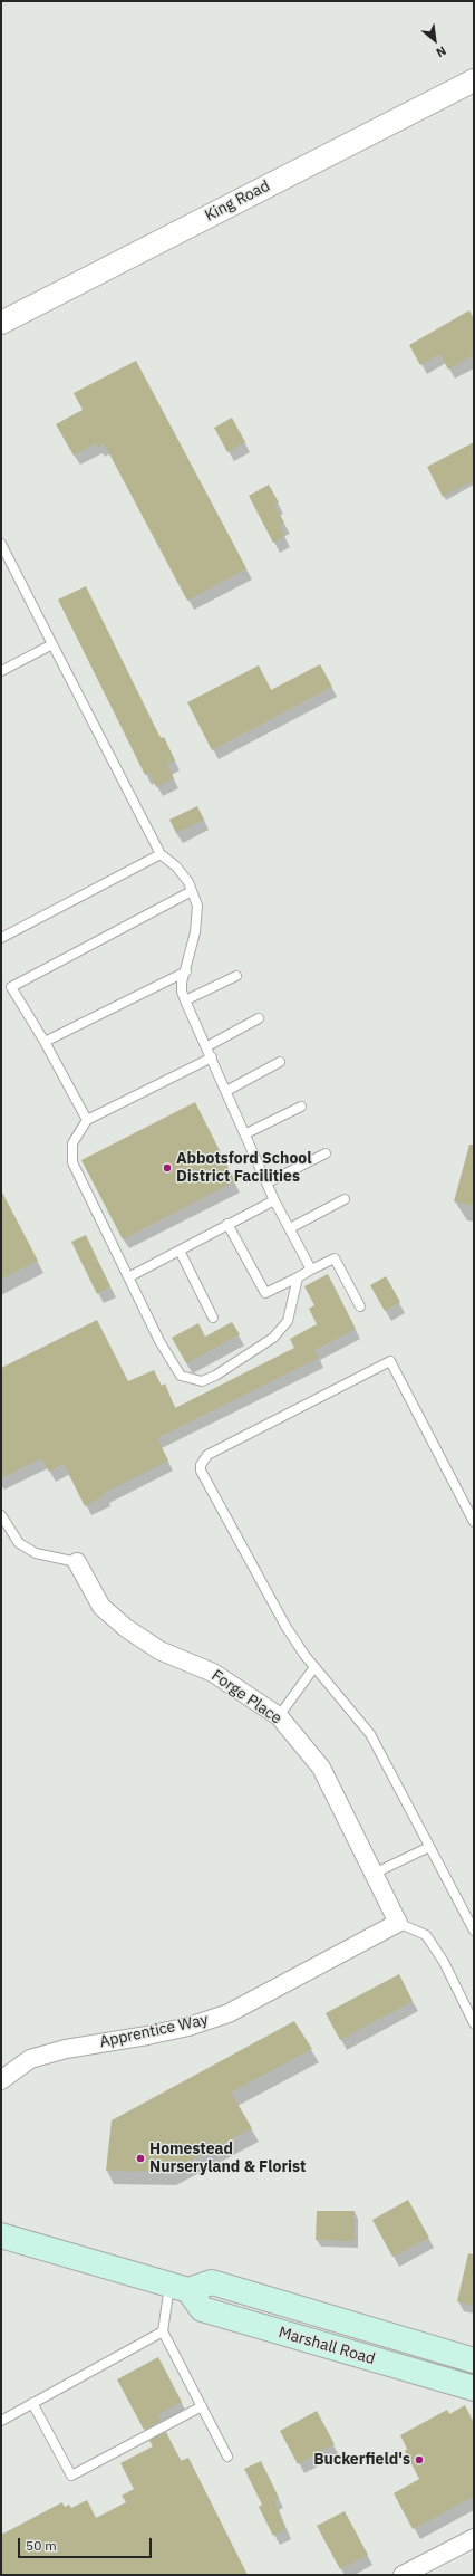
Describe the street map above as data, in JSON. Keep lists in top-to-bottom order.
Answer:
{
  "streets": {
    "main road": ["Marshall Road"],
    "street": ["King Road", "Forge Place", "Apprentice Way"]
  },
  "crossings": [
    ["Forge Place", "Apprentice Way"]
  ],
  "places": ["Abbotsford School District Facilities", "Homestead Nurseryland & Florist", "Buckerfield's"],
  "scale_bar": "50 m",
  "north": "bottom right"
}
